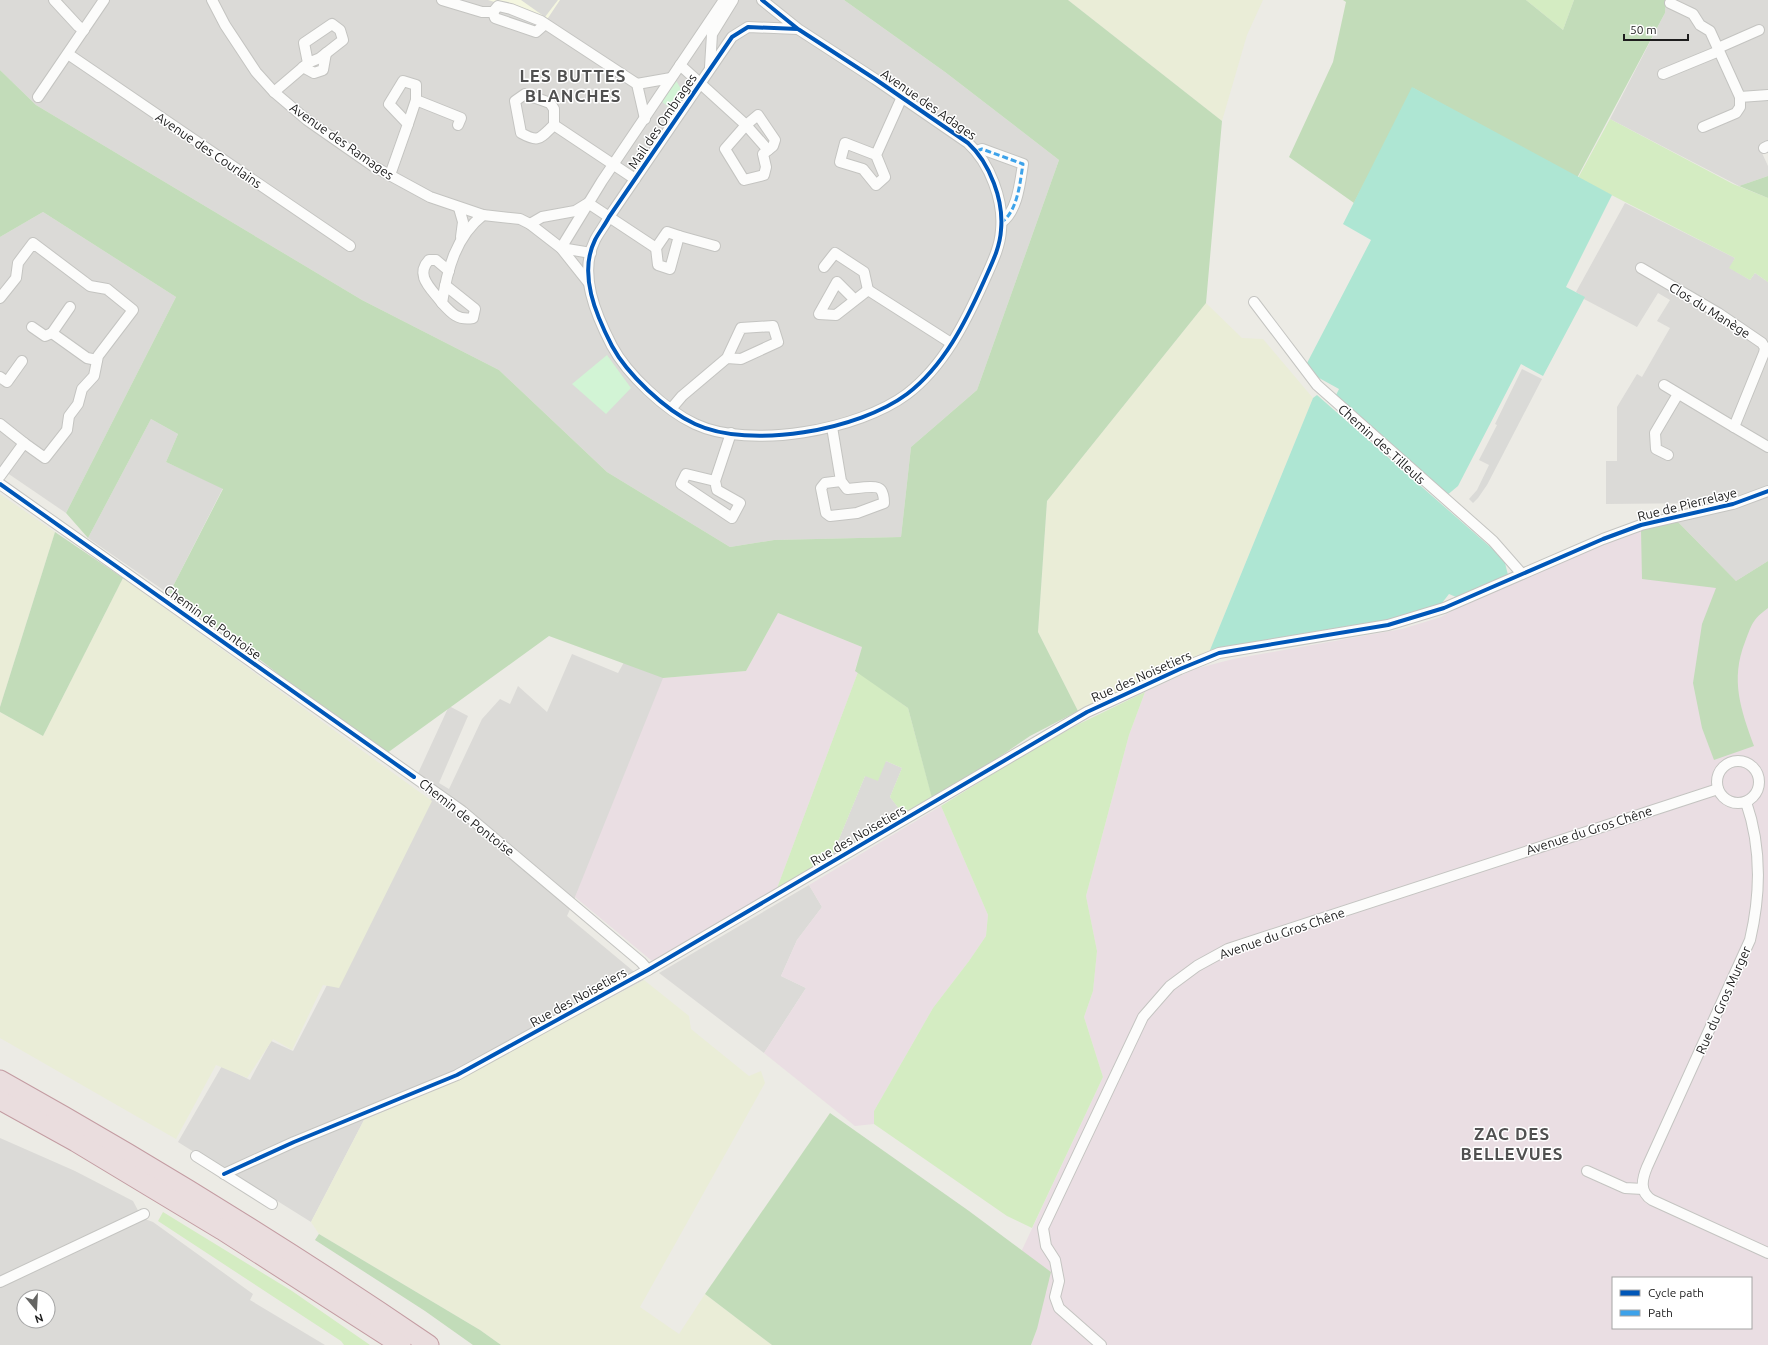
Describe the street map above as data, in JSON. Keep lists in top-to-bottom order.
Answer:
{
  "streets": {
    "street": [
      "Avenue des Adages",
      "Mail des Ombrages",
      "Avenue des Ramages",
      "Avenue des Courlains",
      "Clos du Manège",
      "Chemin des Tilleuls",
      "Rue de Pierrelaye",
      "Chemin de Pontoise",
      "Rue des Noisetiers",
      "Avenue du Gros Chêne",
      "Rue du Gros Murger"
    ]
  },
  "crossings": [
    ["Avenue des Adages", "Mail des Ombrages"],
    ["Avenue des Adages", "Avenue des Ramages"],
    ["Mail des Ombrages", "Avenue des Ramages"],
    ["Chemin des Tilleuls", "Rue de Pierrelaye"],
    ["Chemin des Tilleuls", "Rue des Noisetiers"],
    ["Rue de Pierrelaye", "Rue des Noisetiers"],
    ["Chemin de Pontoise", "Rue des Noisetiers"],
    ["Avenue du Gros Chêne", "Rue du Gros Murger"]
  ],
  "districts": ["LES BUTTES BLANCHES", "ZAC DES BELLEVUES"],
  "legend": ["Cycle path", "Path"],
  "scale_bar": "50 m",
  "north": "bottom"
}
